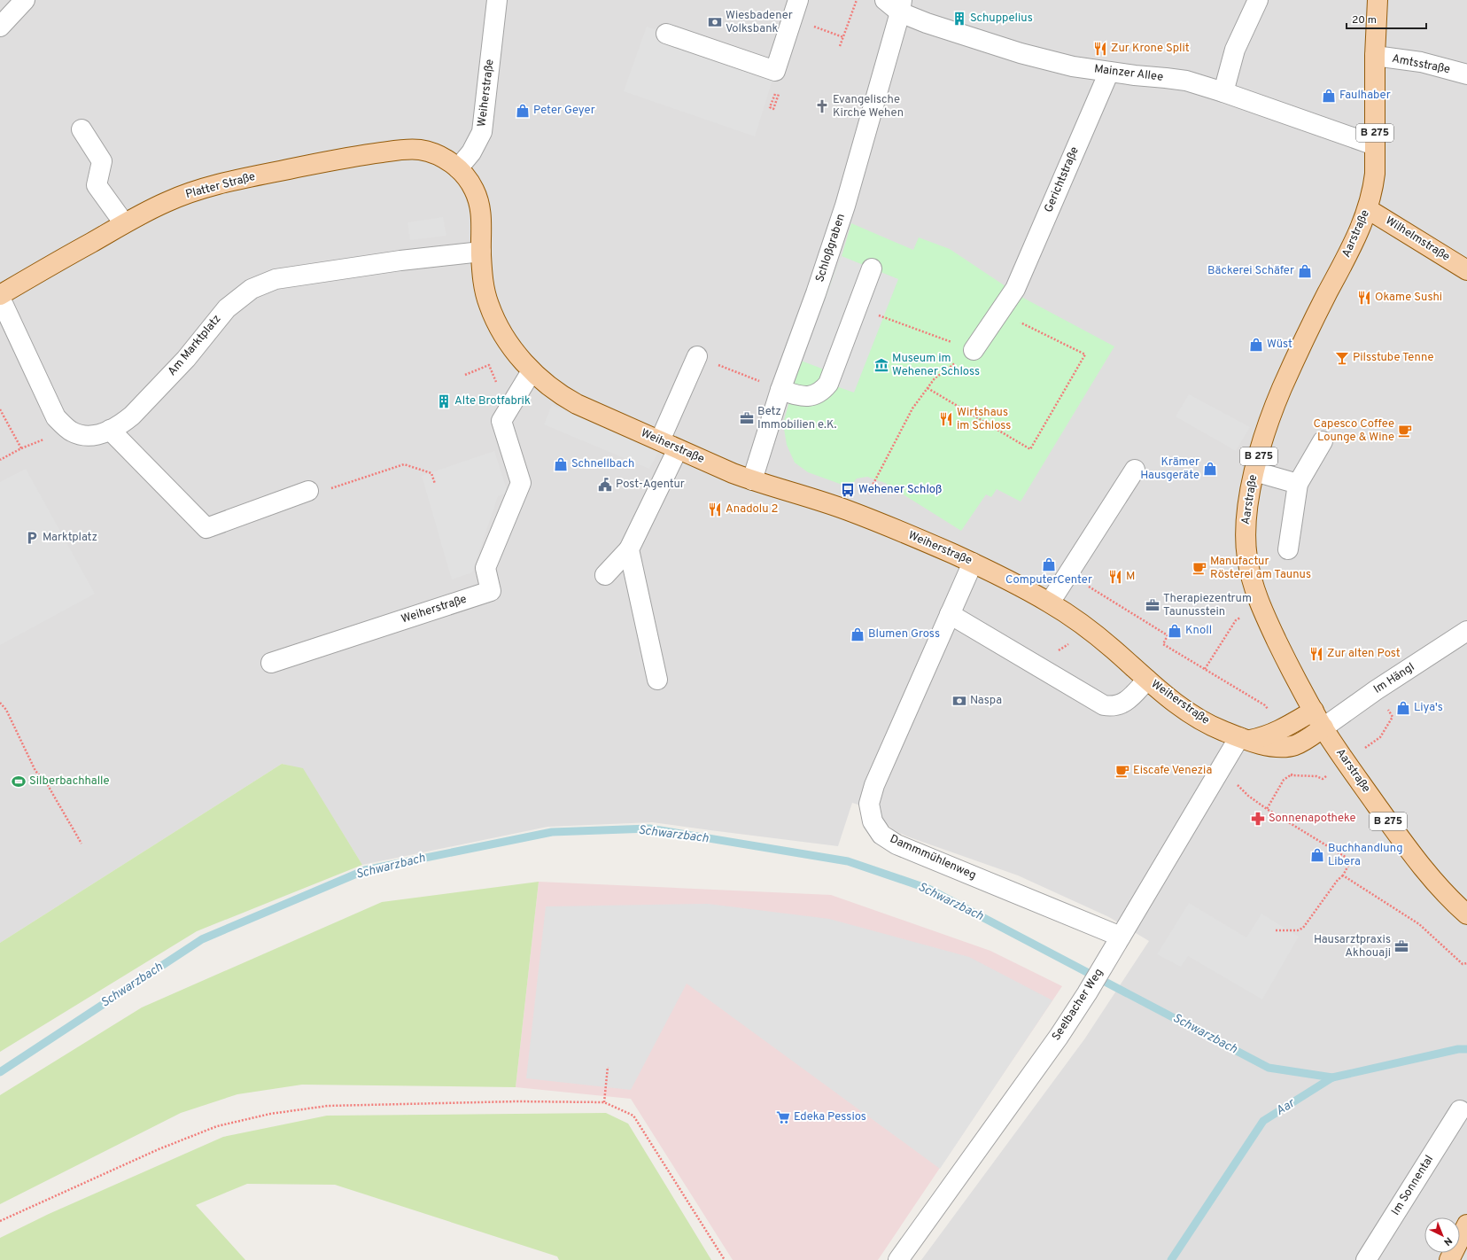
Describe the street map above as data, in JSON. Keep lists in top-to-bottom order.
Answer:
{
  "streets": {
    "main road": [
      "Weiherstraße",
      "B 275",
      "Platter Straße",
      "Aarstraße",
      "Wilhelmstraße"
    ],
    "street": [
      "Amtsstraße",
      "Mainzer Allee",
      "Gerichtstraße",
      "Schloßgraben",
      "Am Marktplatz",
      "Im Hängl",
      "Dammmühlenweg",
      "Seelbacher Weg",
      "Im Sonnental"
    ]
  },
  "crossings": [
    ["Amtsstraße", "Aarstraße"],
    ["Mainzer Allee", "Gerichtstraße"],
    ["Mainzer Allee", "Aarstraße"],
    ["Mainzer Allee", "Schloßgraben"],
    ["Weiherstraße", "Platter Straße"],
    ["Weiherstraße", "Schloßgraben"],
    ["Weiherstraße", "Am Marktplatz"],
    ["Weiherstraße", "Dammmühlenweg"],
    ["Weiherstraße", "Seelbacher Weg"],
    ["Platter Straße", "Am Marktplatz"],
    ["Aarstraße", "Wilhelmstraße"],
    ["Aarstraße", "Im Hängl"],
    ["Dammmühlenweg", "Seelbacher Weg"]
  ],
  "water": ["Schwarzbach", "Aar"],
  "places": {
    "building": ["Schuppelius", "Alte Brotfabrik"],
    "bank": ["Wiesbadener Volksbank", "Naspa"],
    "restaurant": [
      "Zur Krone Split",
      "Okame Sushi",
      "Wirtshaus im Schloss",
      "Anadolu 2",
      "M",
      "Zur alten Post"
    ],
    "shop": [
      "Faulhaber",
      "Peter Geyer",
      "Bäckerei Schäfer",
      "Wüst",
      "Schnellbach",
      "Krämer Hausgeräte",
      "ComputerCenter",
      "Knoll",
      "Blumen Gross",
      "Liya's",
      "Buchhandlung Libera"
    ],
    "church": ["Evangelische Kirche Wehen"],
    "bar": ["Pilsstube Tenne"],
    "museum": ["Museum im Wehener Schloss"],
    "office": ["Betz Immobilien e.K.", "Therapiezentrum Taunusstein", "Hausarztpraxis Akhouaji"],
    "cafe": ["Capesco Coffee Lounge & Wine", "Manufactur Rösterei am Taunus", "Eiscafe Venezia"],
    "public building": ["Post-Agentur"],
    "bus stop": ["Wehener Schloß"],
    "parking": ["Marktplatz"],
    "sports": ["Silberbachhalle"],
    "pharmacy": ["Sonnenapotheke"],
    "supermarket": ["Edeka Pessios"]
  },
  "scale_bar": "20 m",
  "north": "bottom right"
}
